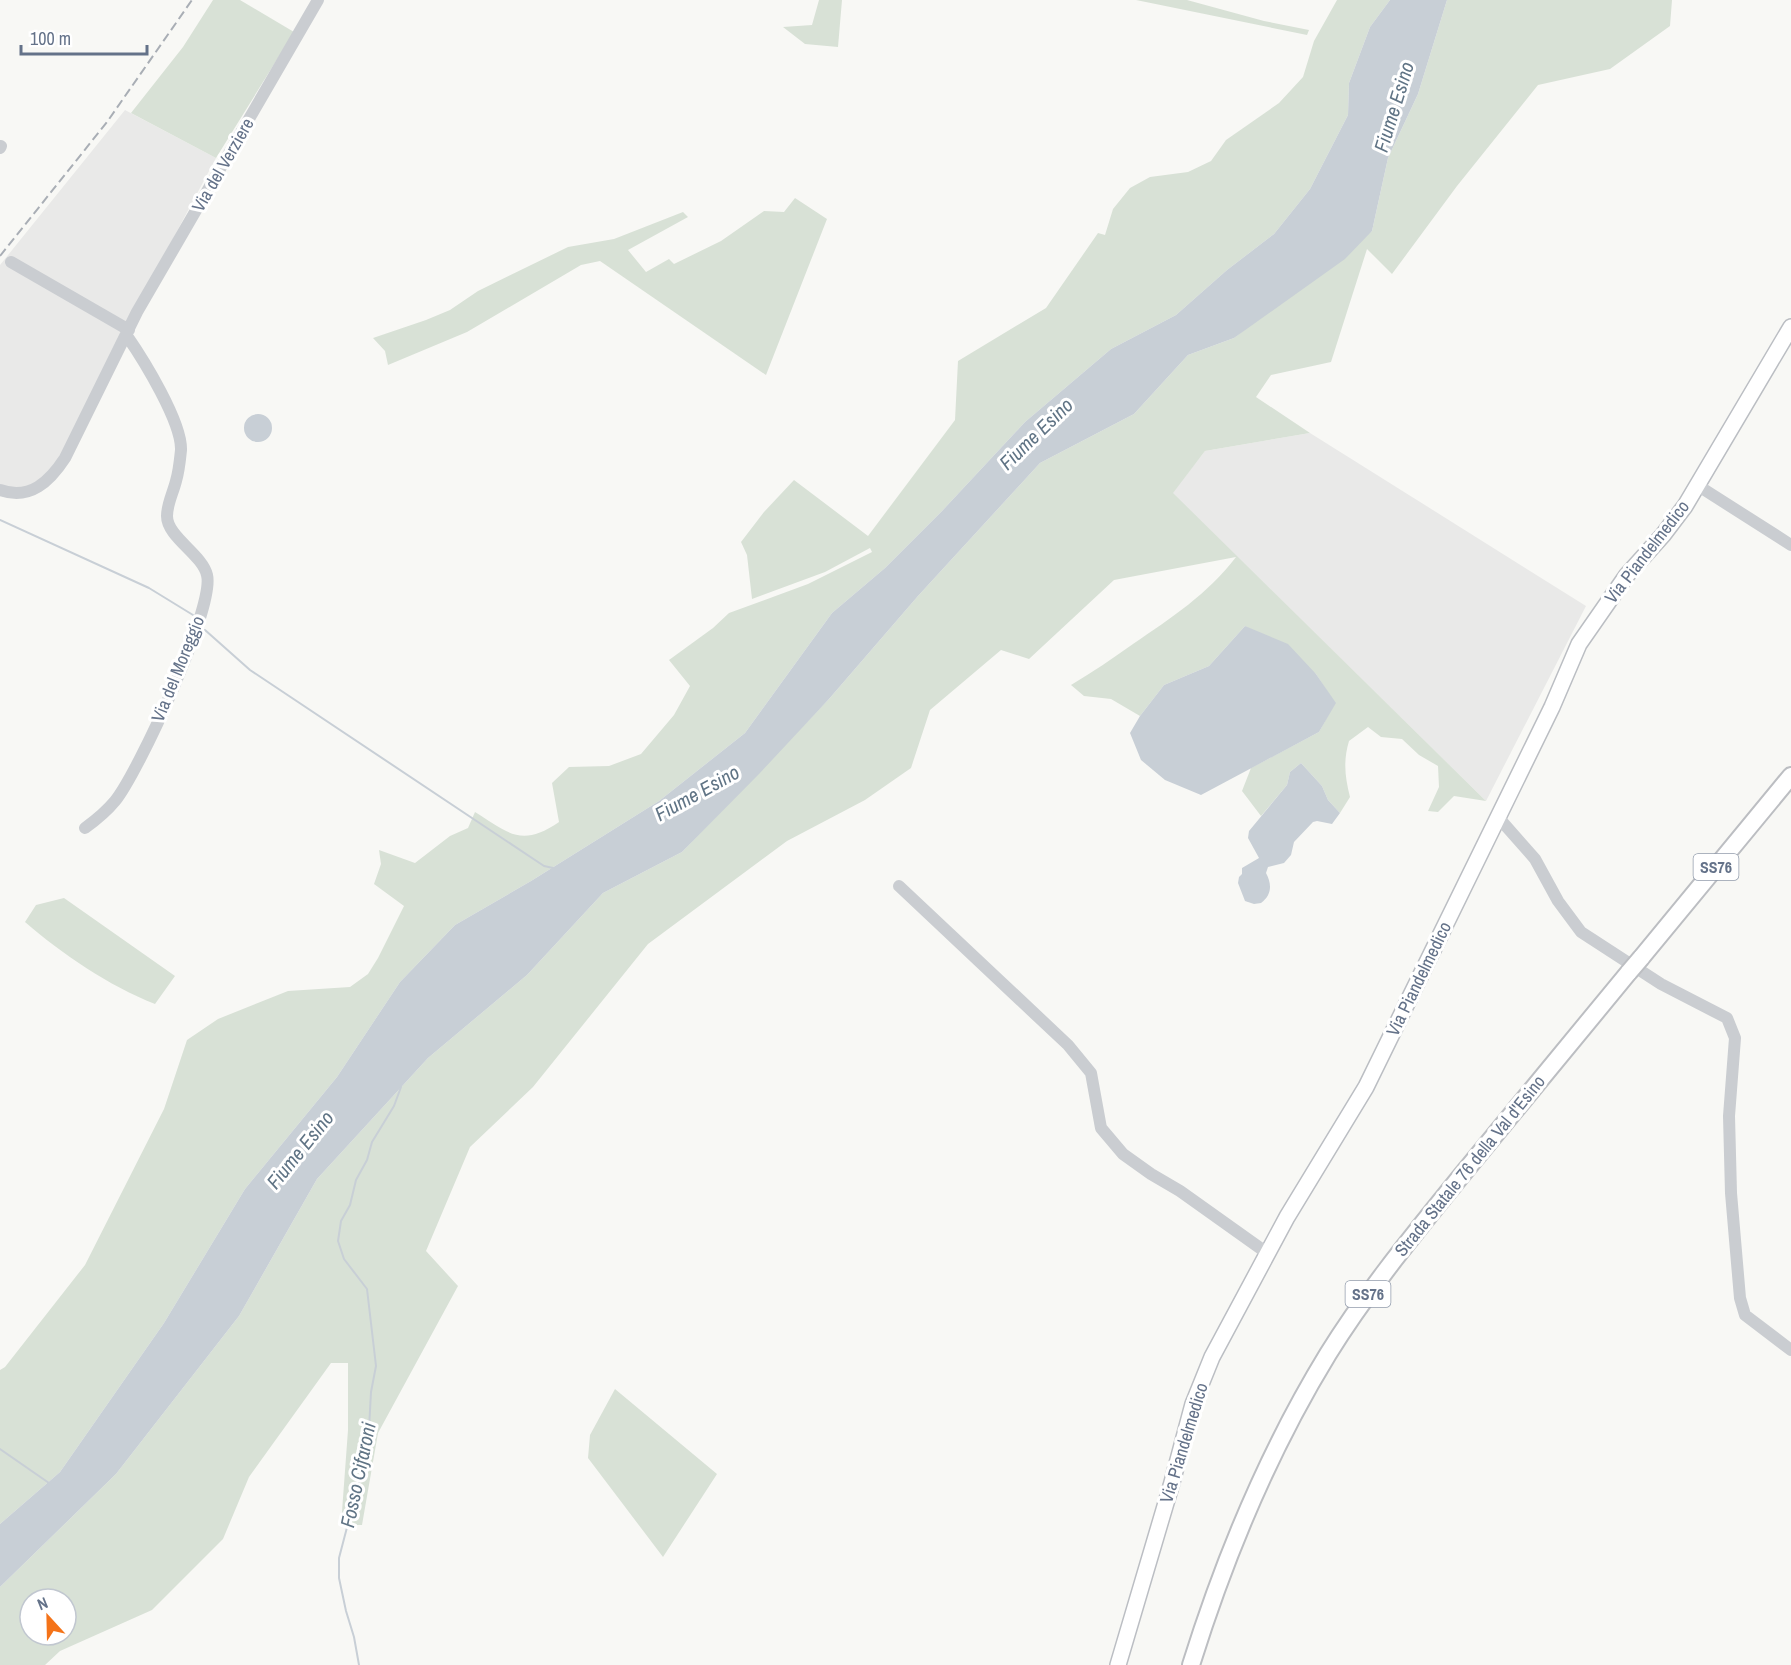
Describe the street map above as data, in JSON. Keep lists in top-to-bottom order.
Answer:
{
  "streets": {
    "highway": ["SS76", "Strada Statale 76 della Val d'Esino"],
    "main road": ["Via Piandelmedico"],
    "street": ["Via del Verziere", "Via del Moreggio"]
  },
  "crossings": [
    ["Via del Verziere", "Via del Moreggio"]
  ],
  "water": ["Fiume Esino", "Fosso Cifaroni"],
  "scale_bar": "100 m",
  "north": "top"
}
